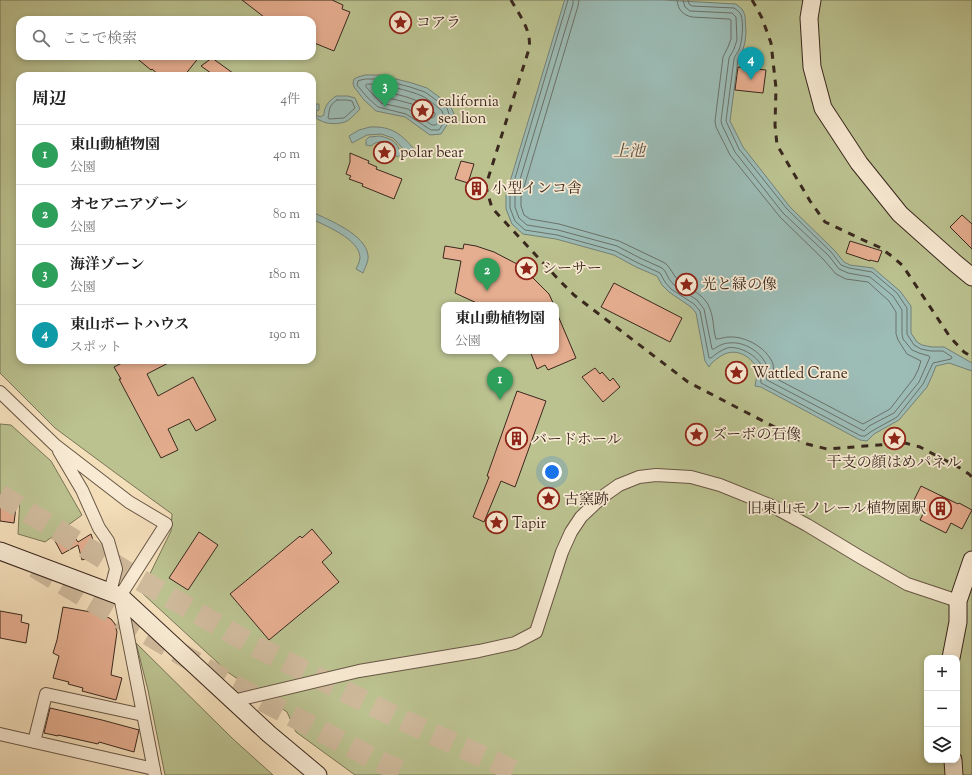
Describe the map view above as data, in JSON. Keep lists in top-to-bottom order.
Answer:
{
  "water": ["上池"],
  "places": {
    "place": [
      "コアラ",
      "california sea lion",
      "polar bear",
      "シーサー",
      "光と緑の像",
      "Wattled Crane",
      "ズーボの石像",
      "干支の顔はめパネル",
      "古窯跡",
      "Tapir"
    ],
    "building": ["小型インコ舎", "バードホール", "旧東山モノレール植物園駅"]
  },
  "page": {
    "search": "ここで検索",
    "pins": [
      "4",
      "3",
      "2",
      "1"
    ],
    "heading": ["周辺", "4件"],
    "list": [
      {
        "mark": "1",
        "name": "東山動植物園",
        "note": "公園",
        "value": "40 m"
      },
      {
        "mark": "2",
        "name": "オセアニアゾーン",
        "note": "公園",
        "value": "80 m"
      },
      {
        "mark": "3",
        "name": "海洋ゾーン",
        "note": "公園",
        "value": "180 m"
      },
      {
        "mark": "4",
        "name": "東山ボートハウス",
        "note": "スポット",
        "value": "190 m"
      }
    ],
    "popup": ["東山動植物園", "公園"],
    "map_buttons": ["+", "−"]
  }
}
